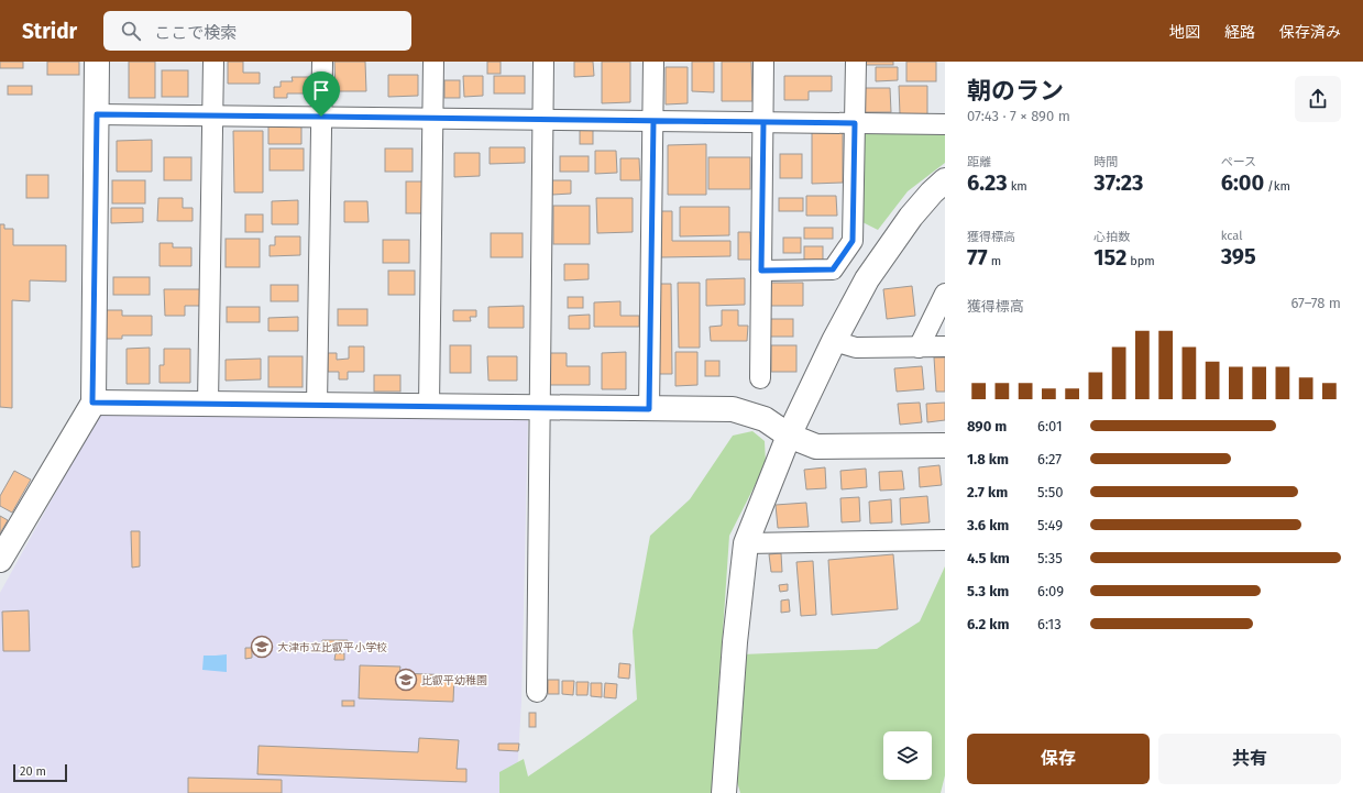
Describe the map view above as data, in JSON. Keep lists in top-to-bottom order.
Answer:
{
  "places": {
    "school or university": ["大津市立比叡平小学校", "比叡平幼稚園"]
  },
  "scale_bar": "20 m",
  "page": {
    "header": "Stridr",
    "search": "ここで検索",
    "nav": ["地図", "経路", "保存済み"],
    "heading": ["朝のラン", "07:43 · 7 × 890 m"],
    "stats": [
      ["距離", "6.23 km"],
      ["時間", "37:23"],
      ["ペース", "6:00 /km"],
      ["獲得標高", "77 m"],
      ["心拍数", "152 bpm"],
      ["kcal", "395"]
    ],
    "chart": ["獲得標高", "67–78 m"],
    "list": [
      {
        "name": "890 m",
        "note": "6:01"
      },
      {
        "name": "1.8 km",
        "note": "6:27"
      },
      {
        "name": "2.7 km",
        "note": "5:50"
      },
      {
        "name": "3.6 km",
        "note": "5:49"
      },
      {
        "name": "4.5 km",
        "note": "5:35"
      },
      {
        "name": "5.3 km",
        "note": "6:09"
      },
      {
        "name": "6.2 km",
        "note": "6:13"
      }
    ],
    "buttons": ["保存", "共有"],
    "scale": "20 m"
  }
}
